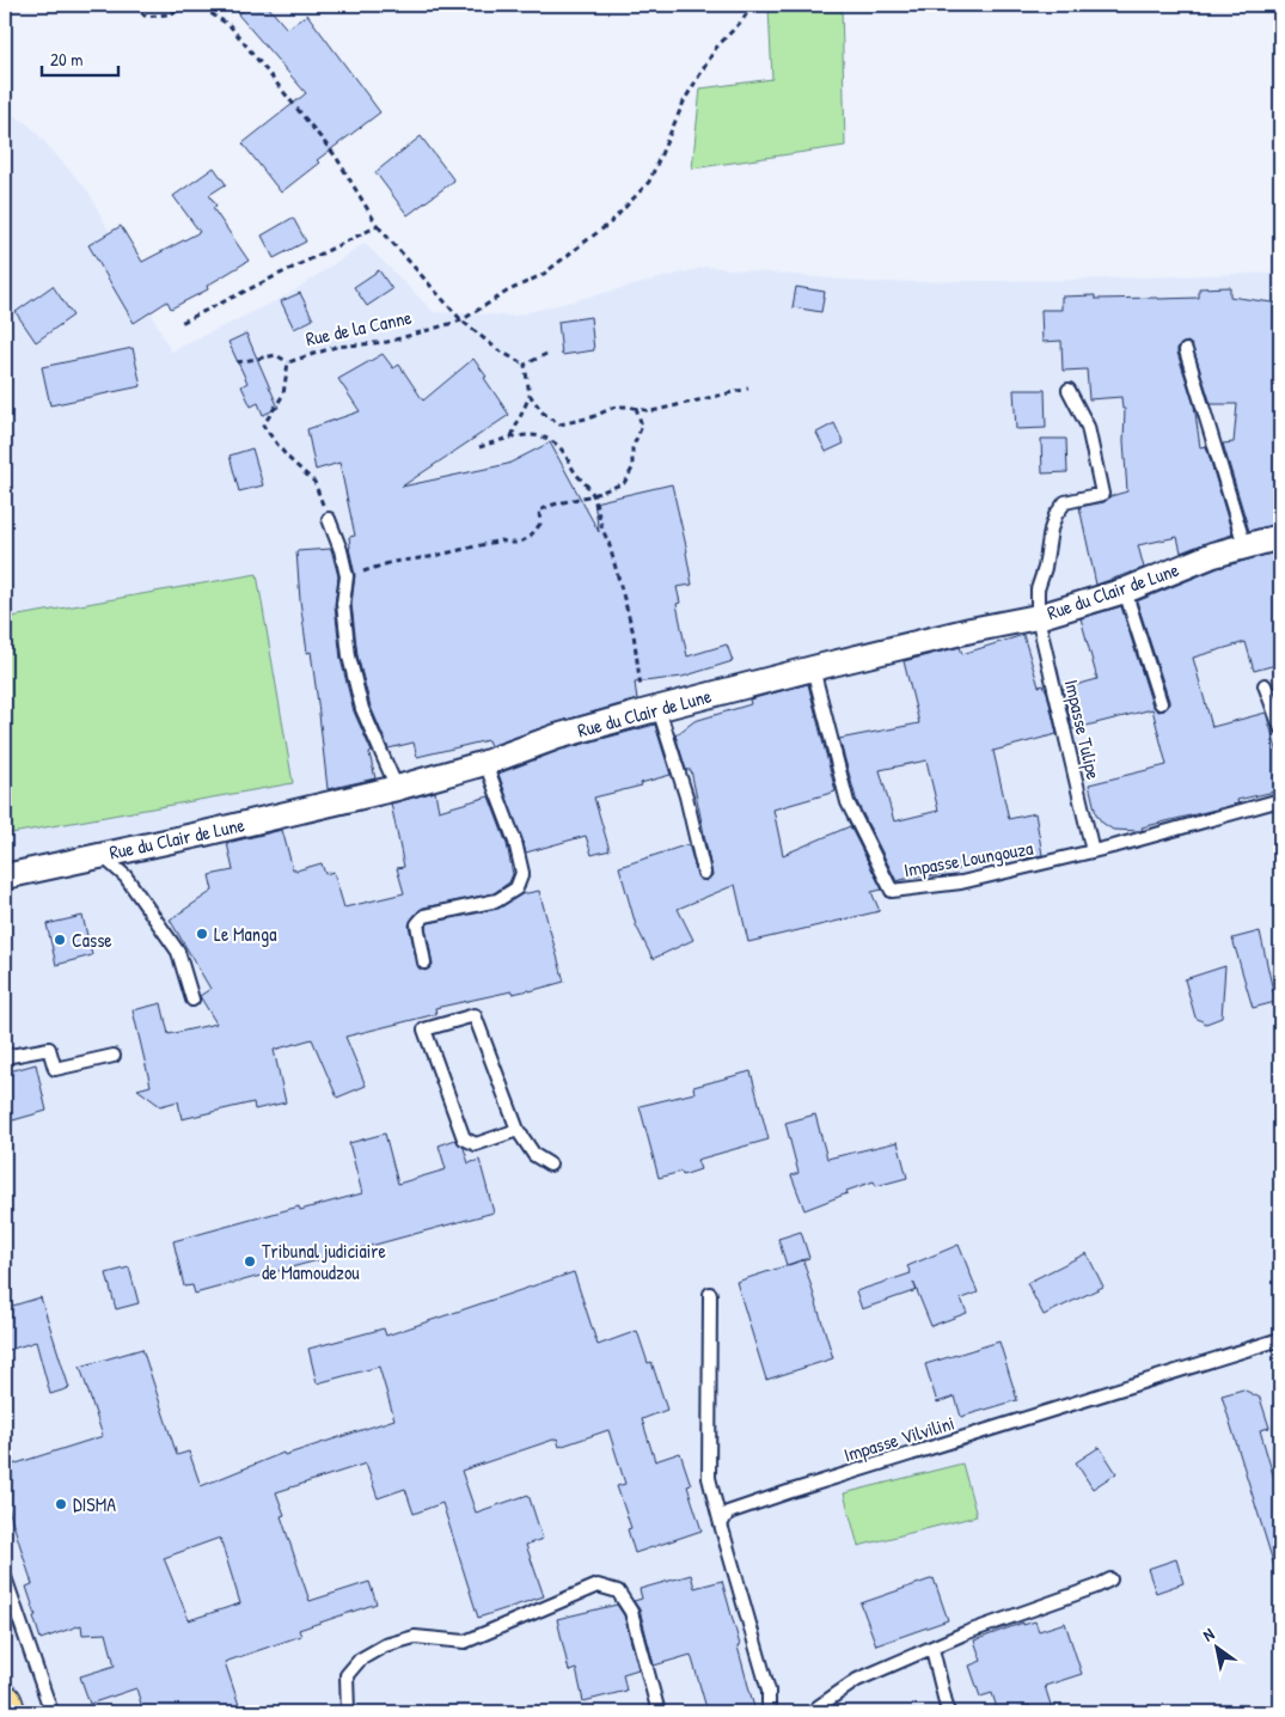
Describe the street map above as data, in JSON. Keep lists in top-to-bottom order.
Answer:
{
  "streets": {
    "street": ["Rue du Clair de Lune"],
    "lane": ["Impasse Tulipe", "Impasse Loungouza", "Impasse Vilvilini"],
    "path": ["Rue de la Canne"]
  },
  "crossings": [
    ["Rue du Clair de Lune", "Impasse Tulipe"],
    ["Rue du Clair de Lune", "Impasse Loungouza"],
    ["Impasse Tulipe", "Impasse Loungouza"]
  ],
  "places": [
    "Le Manga",
    "Casse",
    "Tribunal judiciaire de Mamoudzou",
    "DISMA"
  ],
  "scale_bar": "20 m",
  "north": "top left"
}
